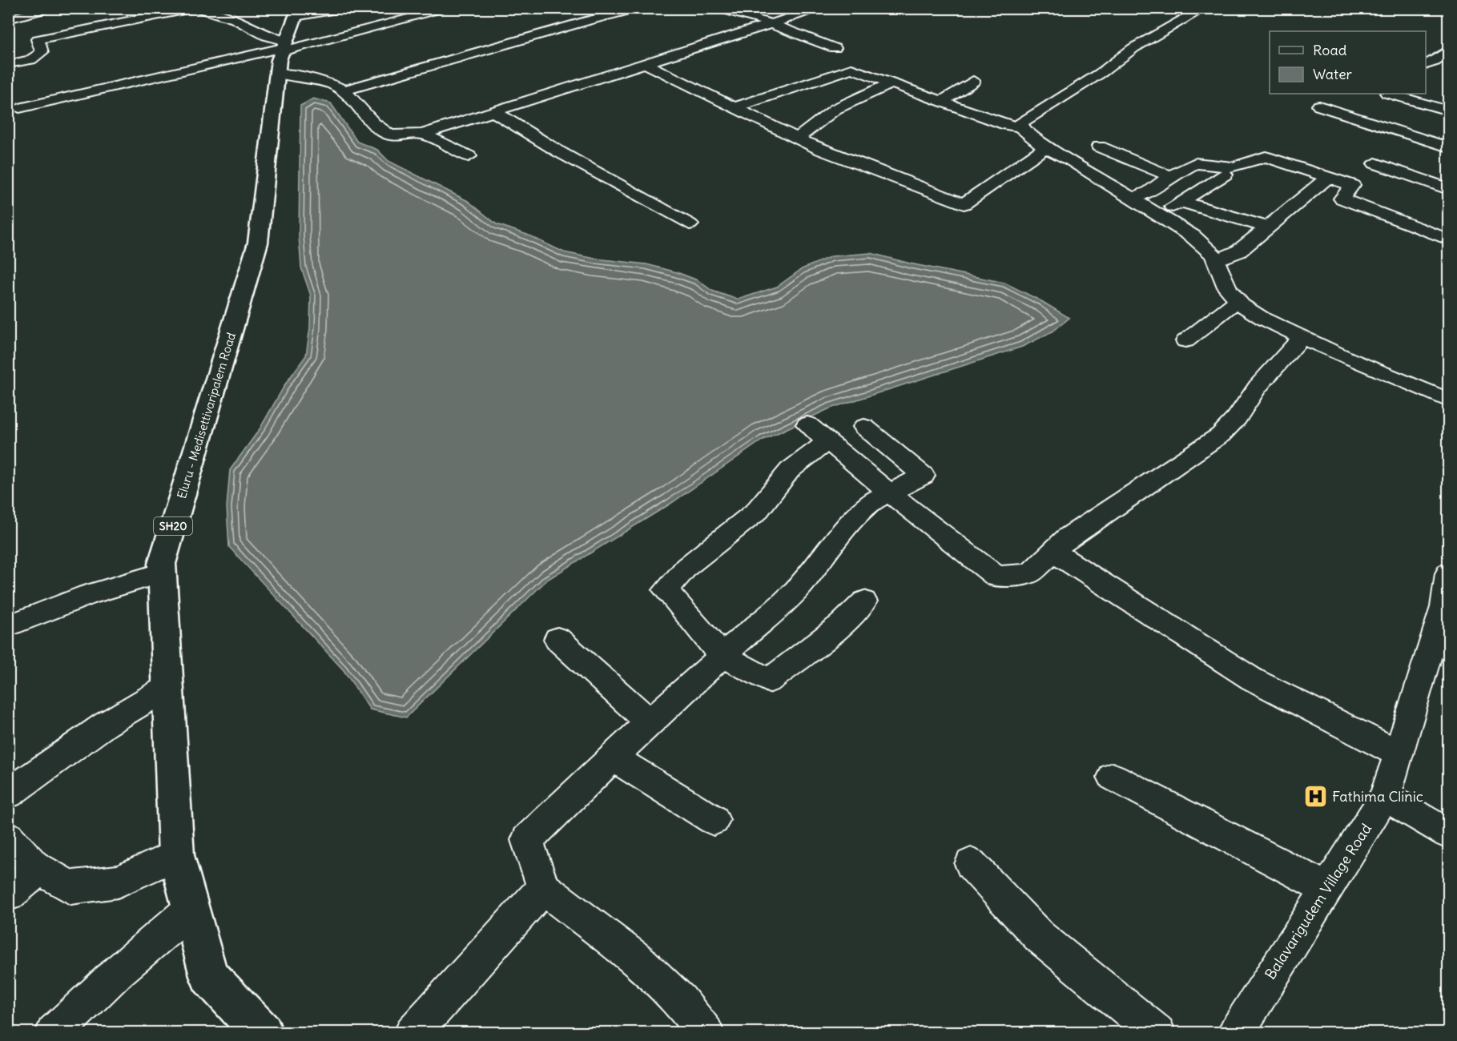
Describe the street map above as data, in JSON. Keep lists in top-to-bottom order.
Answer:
{
  "streets": {
    "main road": ["Eluru - Medisettivaripalem Road", "SH20"],
    "street": ["Balavarigudem Village Road"]
  },
  "places": {
    "hospital": ["Fathima Clinic"]
  },
  "legend": ["Road", "Water"]
}
